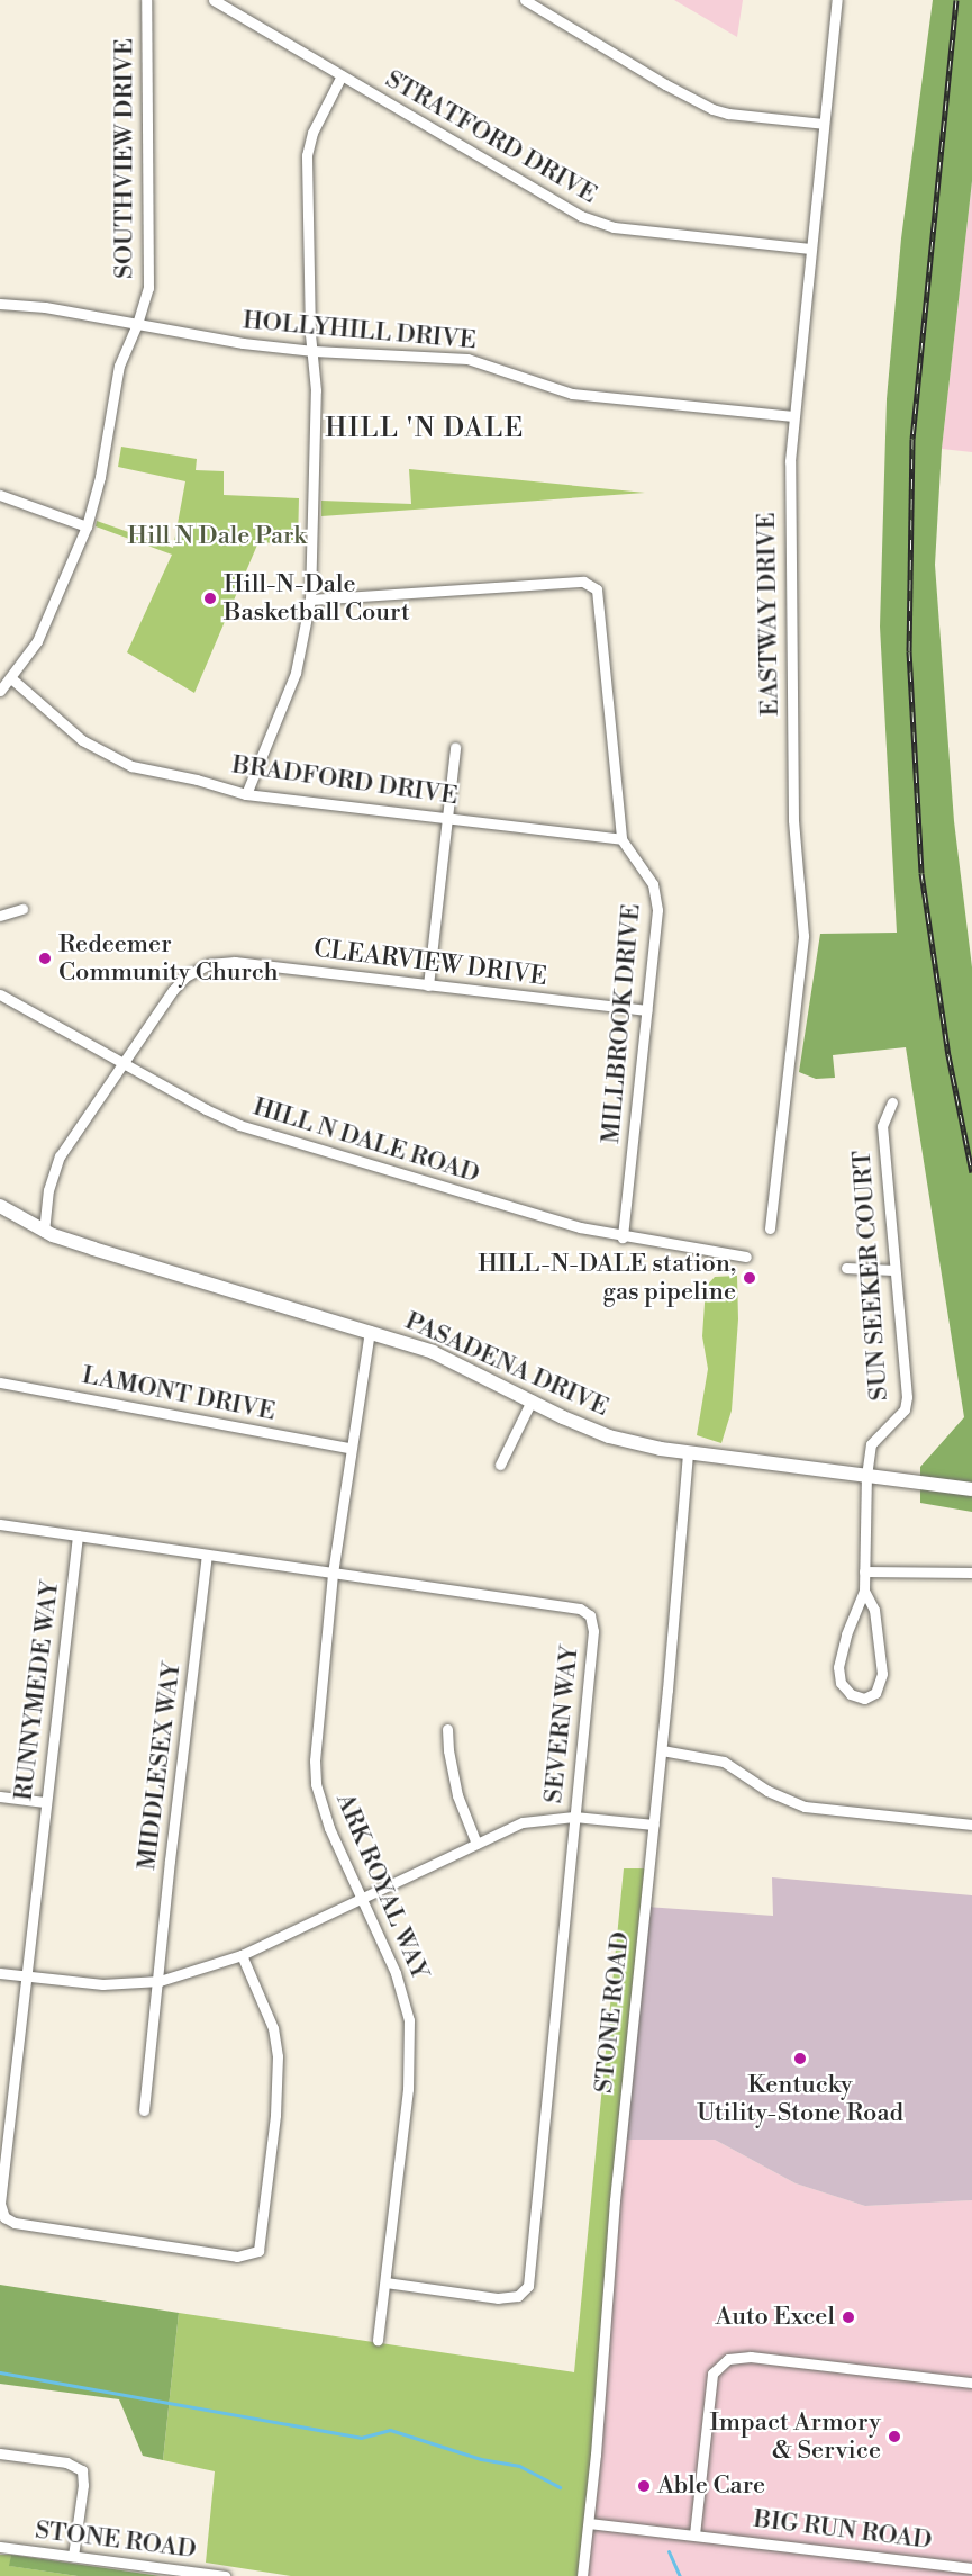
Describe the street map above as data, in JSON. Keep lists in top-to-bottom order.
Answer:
{
  "streets": {
    "street": [
      "STRATFORD DRIVE",
      "SOUTHVIEW DRIVE",
      "HOLLYHILL DRIVE",
      "EASTWAY DRIVE",
      "BRADFORD DRIVE",
      "CLEARVIEW DRIVE",
      "MILLBROOK DRIVE",
      "HILL N DALE ROAD",
      "SUN SEEKER COURT",
      "PASADENA DRIVE",
      "LAMONT DRIVE",
      "RUNNYMEDE WAY",
      "SEVERN WAY",
      "MIDDLESEX WAY",
      "ARK ROYAL WAY",
      "STONE ROAD",
      "BIG RUN ROAD"
    ]
  },
  "crossings": [
    ["STRATFORD DRIVE", "EASTWAY DRIVE"],
    ["SOUTHVIEW DRIVE", "HOLLYHILL DRIVE"],
    ["SOUTHVIEW DRIVE", "BRADFORD DRIVE"],
    ["HOLLYHILL DRIVE", "EASTWAY DRIVE"],
    ["BRADFORD DRIVE", "MILLBROOK DRIVE"],
    ["CLEARVIEW DRIVE", "MILLBROOK DRIVE"],
    ["CLEARVIEW DRIVE", "HILL N DALE ROAD"],
    ["CLEARVIEW DRIVE", "PASADENA DRIVE"],
    ["MILLBROOK DRIVE", "HILL N DALE ROAD"],
    ["SUN SEEKER COURT", "PASADENA DRIVE"],
    ["PASADENA DRIVE", "ARK ROYAL WAY"],
    ["PASADENA DRIVE", "STONE ROAD"],
    ["LAMONT DRIVE", "ARK ROYAL WAY"],
    ["RUNNYMEDE WAY", "SEVERN WAY"],
    ["SEVERN WAY", "MIDDLESEX WAY"],
    ["SEVERN WAY", "ARK ROYAL WAY"],
    ["STONE ROAD", "BIG RUN ROAD"]
  ],
  "districts": ["HILL 'N DALE"],
  "parks": ["Hill N Dale Park"],
  "places": [
    "Hill-N-Dale Basketball Court",
    "Redeemer Community Church",
    "HILL-N-DALE station, gas pipeline",
    "Kentucky Utility-Stone Road",
    "Auto Excel",
    "Impact Armory & Service",
    "Able Care"
  ]
}
